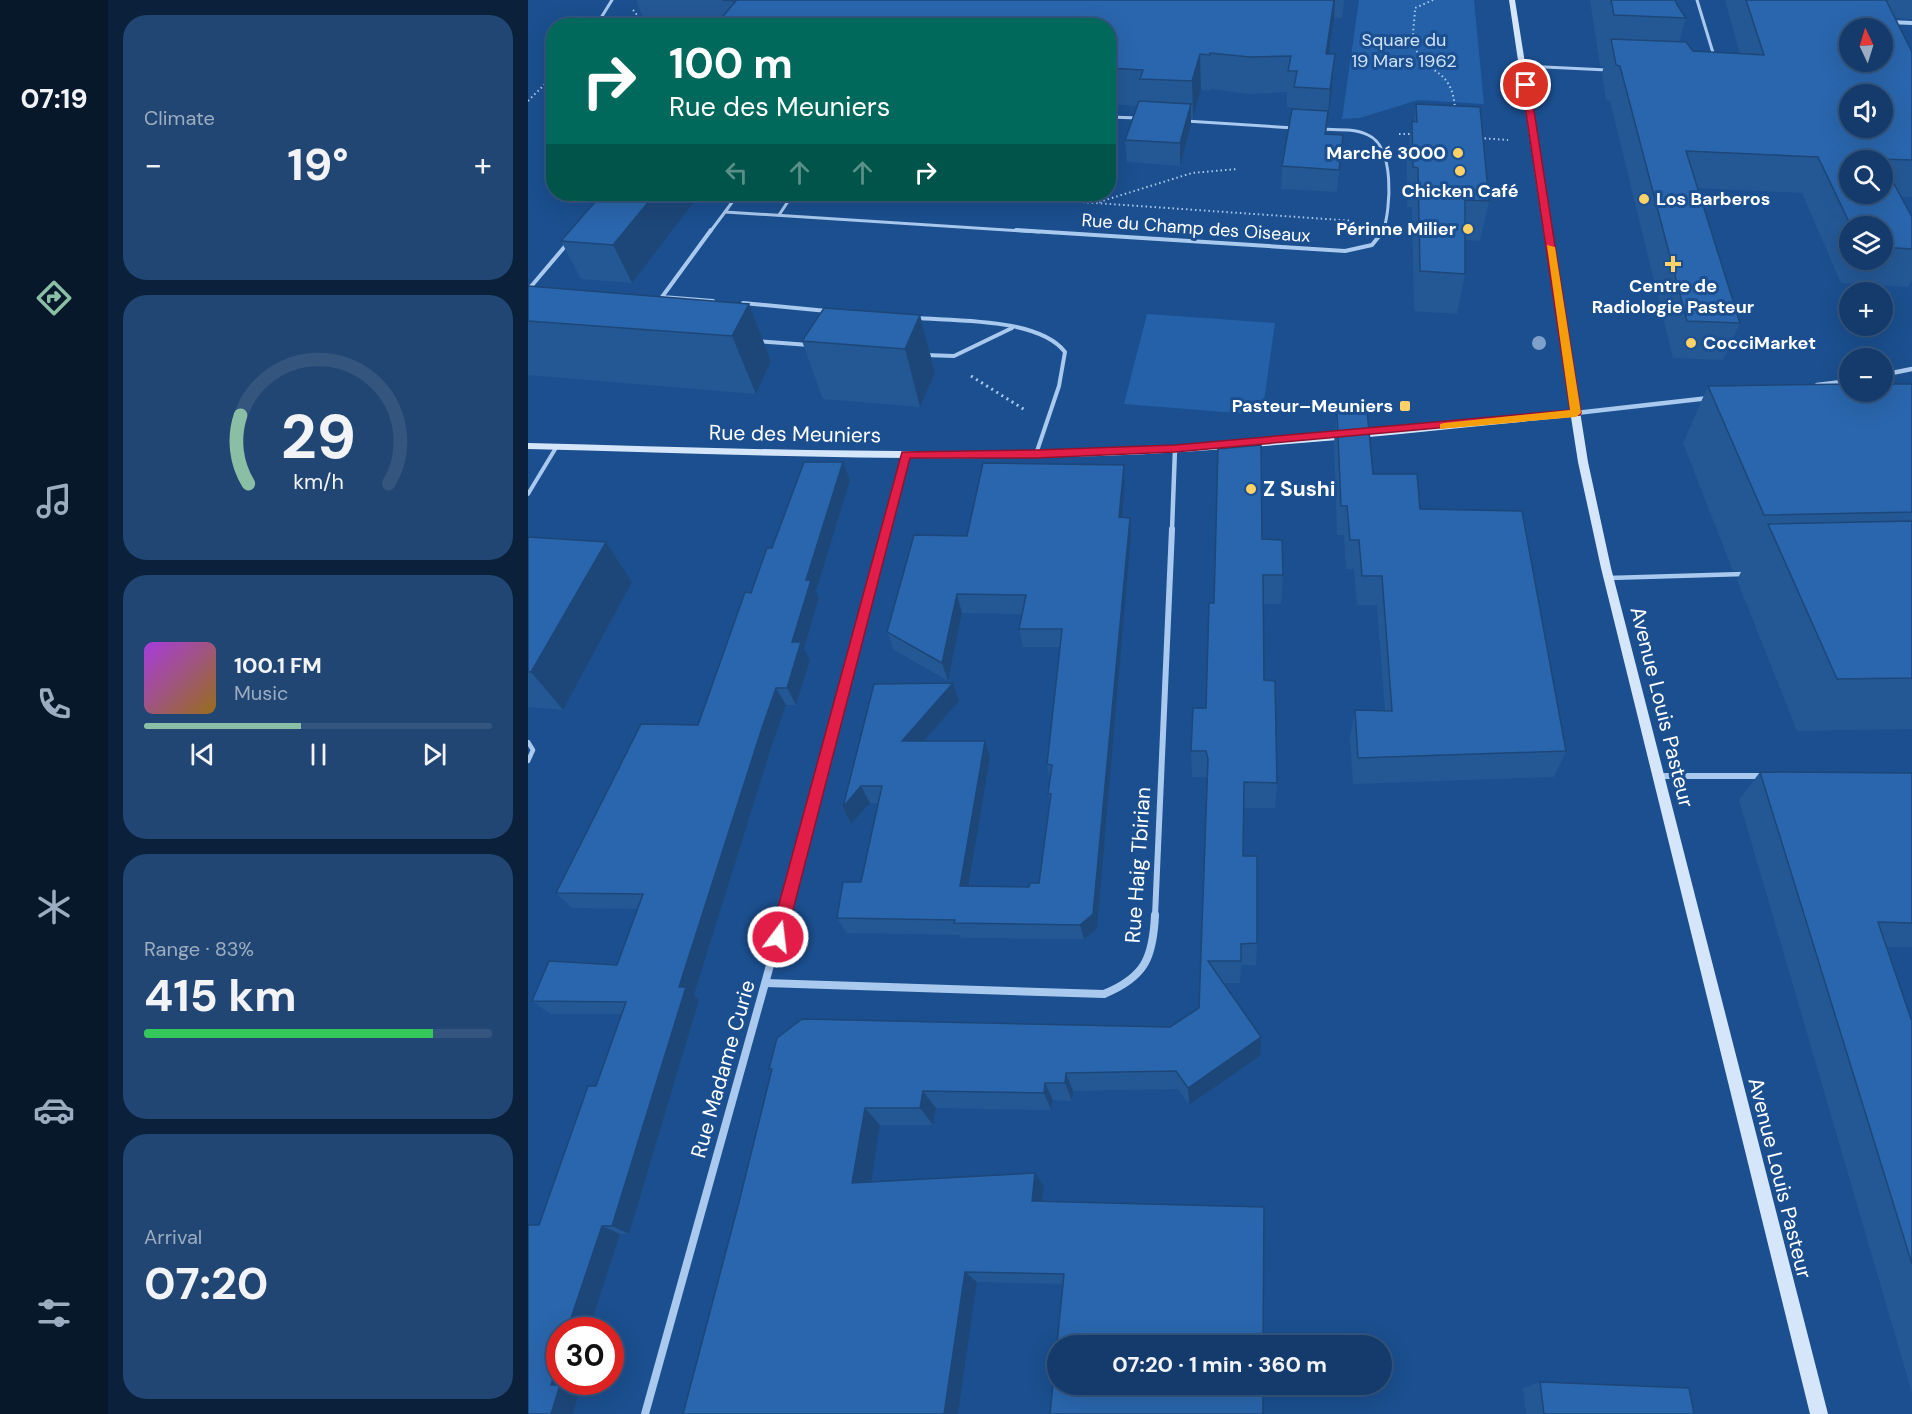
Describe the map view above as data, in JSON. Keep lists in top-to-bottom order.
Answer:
{
  "streets": {
    "street": [
      "Rue des Meuniers",
      "Avenue Louis Pasteur",
      "Rue Haig Tbirian",
      "Rue Madame Curie"
    ],
    "lane": ["Rue du Champ des Oiseaux"]
  },
  "crossings": [
    ["Rue des Meuniers", "Avenue Louis Pasteur"],
    ["Rue des Meuniers", "Rue Haig Tbirian"],
    ["Rue des Meuniers", "Rue Madame Curie"],
    ["Rue Haig Tbirian", "Rue Madame Curie"]
  ],
  "parks": ["Square du 19 Mars 1962"],
  "places": {
    "other": [
      "Marché 3000",
      "Chicken Café",
      "Los Barberos",
      "Périnne Milier",
      "CocciMarket",
      "Z Sushi"
    ],
    "health": ["Centre de Radiologie Pasteur"],
    "transit": ["Pasteur–Meuniers"]
  },
  "north": "top",
  "page": {
    "tabs": "07:19",
    "tile": [
      "Climate",
      ["Range · 83%", "415 km"],
      ["Arrival", "07:20"]
    ],
    "map_buttons": ["+", "−"],
    "turn": ["100 m", "Rue des Meuniers"],
    "heat": ["−", "19°", "+"],
    "song": ["100.1 FM", "Music"],
    "limit": "30",
    "trip": "07:20 · 1 min · 360 m",
    "gauge": ["29", "km/h"]
  }
}
